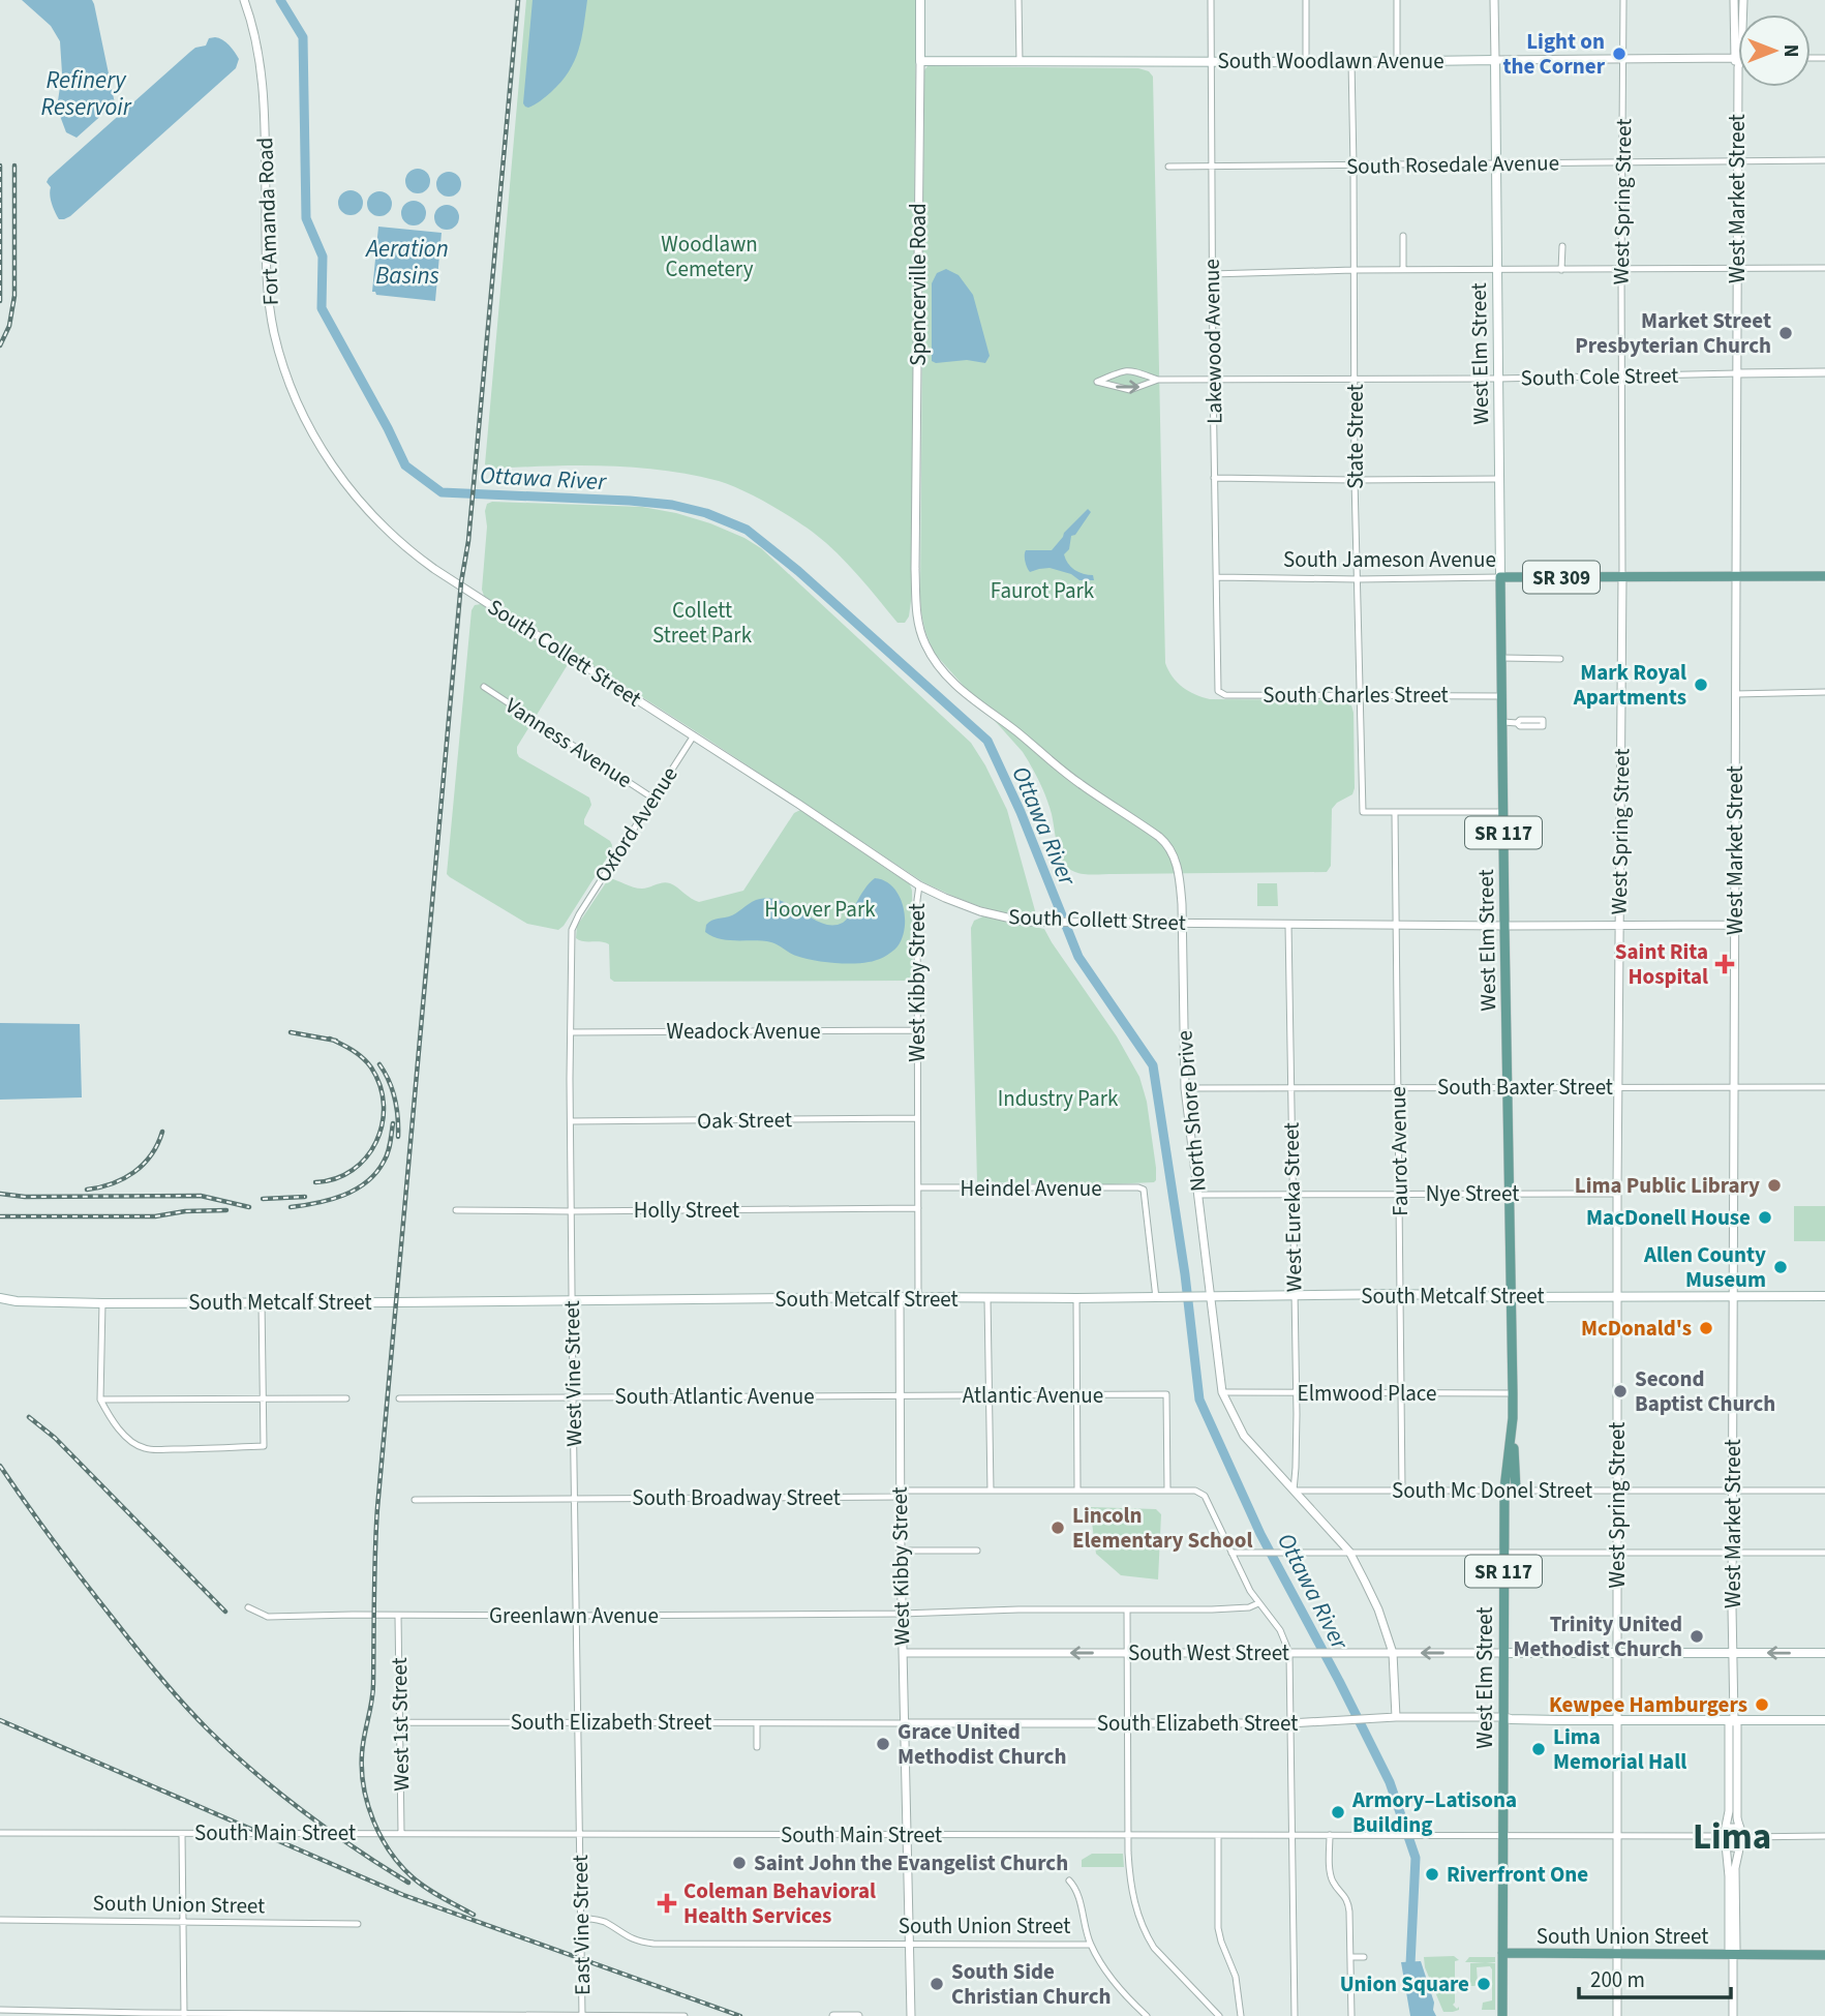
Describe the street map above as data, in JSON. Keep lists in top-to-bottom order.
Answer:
{
  "streets": {
    "main road": [
      "South Woodlawn Avenue",
      "Spencerville Road",
      "West Elm Street",
      "South Jameson Avenue",
      "SR 309",
      "SR 117",
      "South Metcalf Street",
      "South West Street",
      "South Elizabeth Street",
      "South Union Street"
    ],
    "street": [
      "South Rosedale Avenue",
      "West Market Street",
      "West Spring Street",
      "Fort Amanda Road",
      "Lakewood Avenue",
      "South Cole Street",
      "State Street",
      "South Collett Street",
      "South Charles Street",
      "Vanness Avenue",
      "Oxford Avenue",
      "West Kibby Street",
      "Weadock Avenue",
      "South Baxter Street",
      "North Shore Drive",
      "Oak Street",
      "Faurot Avenue",
      "Heindel Avenue",
      "Nye Street",
      "West Eureka Street",
      "Holly Street",
      "West Vine Street",
      "Elmwood Place",
      "Atlantic Avenue",
      "South Atlantic Avenue",
      "South Mc Donel Street",
      "South Broadway Street",
      "Greenlawn Avenue",
      "West 1st Street",
      "South Main Street",
      "East Vine Street"
    ]
  },
  "crossings": [
    ["South Woodlawn Avenue", "West Market Street"],
    ["South Woodlawn Avenue", "West Spring Street"],
    ["South Woodlawn Avenue", "Spencerville Road"],
    ["South Woodlawn Avenue", "Lakewood Avenue"],
    ["South Woodlawn Avenue", "West Elm Street"],
    ["South Woodlawn Avenue", "State Street"],
    ["South Rosedale Avenue", "West Market Street"],
    ["South Rosedale Avenue", "West Spring Street"],
    ["South Rosedale Avenue", "Lakewood Avenue"],
    ["South Rosedale Avenue", "West Elm Street"],
    ["South Rosedale Avenue", "State Street"],
    ["West Market Street", "South Cole Street"],
    ["West Market Street", "South Jameson Avenue"],
    ["West Market Street", "SR 309"],
    ["West Market Street", "South Collett Street"],
    ["West Market Street", "South Baxter Street"],
    ["West Market Street", "South Metcalf Street"],
    ["West Market Street", "South Mc Donel Street"],
    ["West Market Street", "South West Street"],
    ["West Market Street", "South Elizabeth Street"],
    ["West Market Street", "South Main Street"],
    ["West Market Street", "South Union Street"],
    ["West Spring Street", "South Cole Street"],
    ["West Spring Street", "South Jameson Avenue"],
    ["West Spring Street", "South Collett Street"],
    ["West Spring Street", "South Baxter Street"],
    ["West Spring Street", "Nye Street"],
    ["West Spring Street", "South Metcalf Street"],
    ["West Spring Street", "South Mc Donel Street"],
    ["West Spring Street", "South West Street"],
    ["West Spring Street", "South Elizabeth Street"],
    ["West Spring Street", "South Main Street"],
    ["West Spring Street", "South Union Street"],
    ["Fort Amanda Road", "South Collett Street"],
    ["Spencerville Road", "North Shore Drive"],
    ["Lakewood Avenue", "South Cole Street"],
    ["Lakewood Avenue", "South Jameson Avenue"],
    ["Lakewood Avenue", "South Charles Street"],
    ["West Elm Street", "South Cole Street"],
    ["West Elm Street", "South Jameson Avenue"],
    ["West Elm Street", "South Collett Street"],
    ["West Elm Street", "South Charles Street"],
    ["West Elm Street", "SR 117"],
    ["West Elm Street", "South Baxter Street"],
    ["West Elm Street", "Nye Street"],
    ["West Elm Street", "South Metcalf Street"],
    ["West Elm Street", "Elmwood Place"],
    ["West Elm Street", "South Mc Donel Street"],
    ["West Elm Street", "South West Street"],
    ["West Elm Street", "South Elizabeth Street"],
    ["West Elm Street", "South Main Street"],
    ["South Cole Street", "State Street"],
    ["State Street", "South Jameson Avenue"],
    ["State Street", "South Charles Street"],
    ["State Street", "Faurot Avenue"],
    ["South Jameson Avenue", "SR 309"],
    ["South Collett Street", "Oxford Avenue"],
    ["South Collett Street", "West Kibby Street"],
    ["South Collett Street", "North Shore Drive"],
    ["South Collett Street", "Faurot Avenue"],
    ["South Collett Street", "West Eureka Street"],
    ["Vanness Avenue", "Oxford Avenue"],
    ["Oxford Avenue", "West Vine Street"],
    ["SR 117", "South Main Street"],
    ["SR 117", "South Union Street"],
    ["West Kibby Street", "Weadock Avenue"],
    ["West Kibby Street", "Oak Street"],
    ["West Kibby Street", "Heindel Avenue"],
    ["West Kibby Street", "Holly Street"],
    ["West Kibby Street", "South Metcalf Street"],
    ["West Kibby Street", "Atlantic Avenue"],
    ["West Kibby Street", "South Atlantic Avenue"],
    ["West Kibby Street", "South Broadway Street"],
    ["West Kibby Street", "Greenlawn Avenue"],
    ["West Kibby Street", "South West Street"],
    ["West Kibby Street", "South Elizabeth Street"],
    ["West Kibby Street", "South Main Street"],
    ["West Kibby Street", "South Union Street"],
    ["Weadock Avenue", "West Vine Street"],
    ["South Baxter Street", "North Shore Drive"],
    ["South Baxter Street", "Faurot Avenue"],
    ["South Baxter Street", "West Eureka Street"],
    ["North Shore Drive", "Nye Street"],
    ["North Shore Drive", "West Eureka Street"],
    ["North Shore Drive", "South Metcalf Street"],
    ["North Shore Drive", "Elmwood Place"],
    ["North Shore Drive", "South Mc Donel Street"],
    ["North Shore Drive", "South West Street"],
    ["North Shore Drive", "South Elizabeth Street"],
    ["Oak Street", "West Vine Street"],
    ["Faurot Avenue", "Nye Street"],
    ["Faurot Avenue", "South Metcalf Street"],
    ["Faurot Avenue", "Elmwood Place"],
    ["Faurot Avenue", "South Mc Donel Street"],
    ["Heindel Avenue", "South Metcalf Street"],
    ["Nye Street", "West Eureka Street"],
    ["West Eureka Street", "South Metcalf Street"],
    ["West Eureka Street", "Elmwood Place"],
    ["West Eureka Street", "South Mc Donel Street"],
    ["Holly Street", "West Vine Street"],
    ["South Metcalf Street", "West Vine Street"],
    ["West Vine Street", "South Atlantic Avenue"],
    ["West Vine Street", "South Broadway Street"],
    ["West Vine Street", "Greenlawn Avenue"],
    ["West Vine Street", "South Elizabeth Street"],
    ["West Vine Street", "South Main Street"],
    ["West Vine Street", "East Vine Street"],
    ["Atlantic Avenue", "South Atlantic Avenue"],
    ["Greenlawn Avenue", "West 1st Street"],
    ["South Elizabeth Street", "West 1st Street"],
    ["West 1st Street", "South Main Street"],
    ["South Main Street", "East Vine Street"],
    ["South Union Street", "East Vine Street"]
  ],
  "one_way": ["South West Street"],
  "districts": ["Lima"],
  "water": ["Refinery Reservoir", "Aeration Basins", "Ottawa River"],
  "parks": [
    "Woodlawn Cemetery",
    "Faurot Park",
    "Collett Street Park",
    "Hoover Park",
    "Industry Park"
  ],
  "places": {
    "other": [
      "Light on the Corner",
      "Market Street Presbyterian Church",
      "Mark Royal Apartments",
      "Lima Public Library",
      "MacDonell House",
      "Allen County Museum",
      "McDonald's",
      "Second Baptist Church",
      "Lincoln Elementary School",
      "Trinity United Methodist Church",
      "Kewpee Hamburgers",
      "Grace United Methodist Church",
      "Lima Memorial Hall",
      "Armory–Latisona Building",
      "Saint John the Evangelist Church",
      "Riverfront One",
      "South Side Christian Church",
      "Union Square"
    ],
    "health": ["Saint Rita Hospital", "Coleman Behavioral Health Services"]
  },
  "scale_bar": "200 m",
  "north": "right"
}
